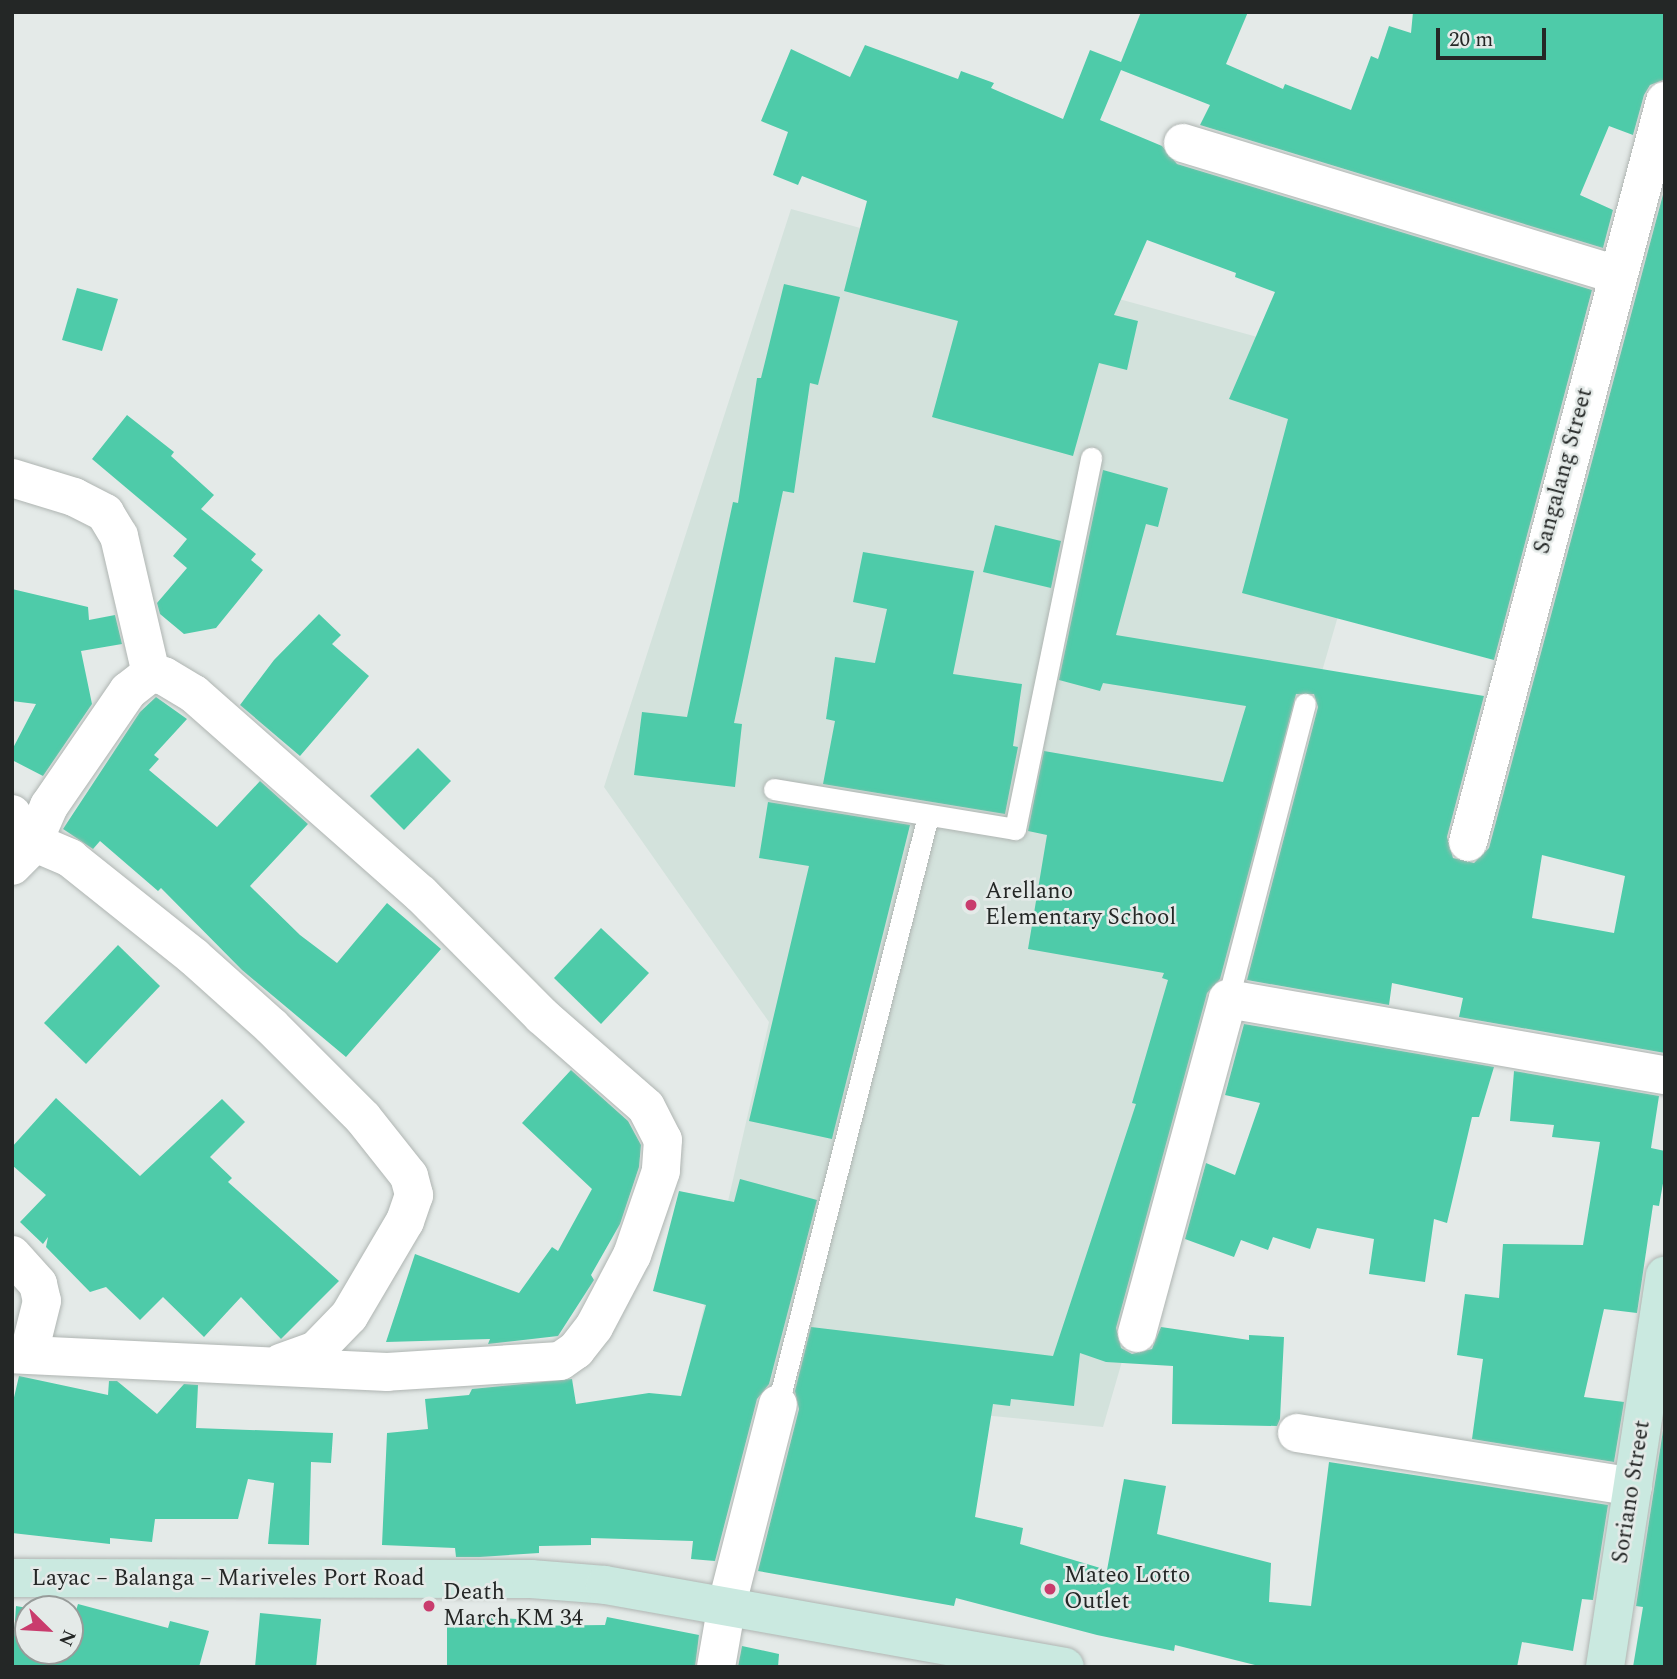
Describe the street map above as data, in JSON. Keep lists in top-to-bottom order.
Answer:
{
  "streets": {
    "main road": ["Soriano Street", "Layac – Balanga – Mariveles Port Road"],
    "street": ["Sangalang Street"]
  },
  "places": ["Arellano Elementary School", "Mateo Lotto Outlet", "Death March KM 34"],
  "scale_bar": "20 m",
  "north": "bottom right"
}
